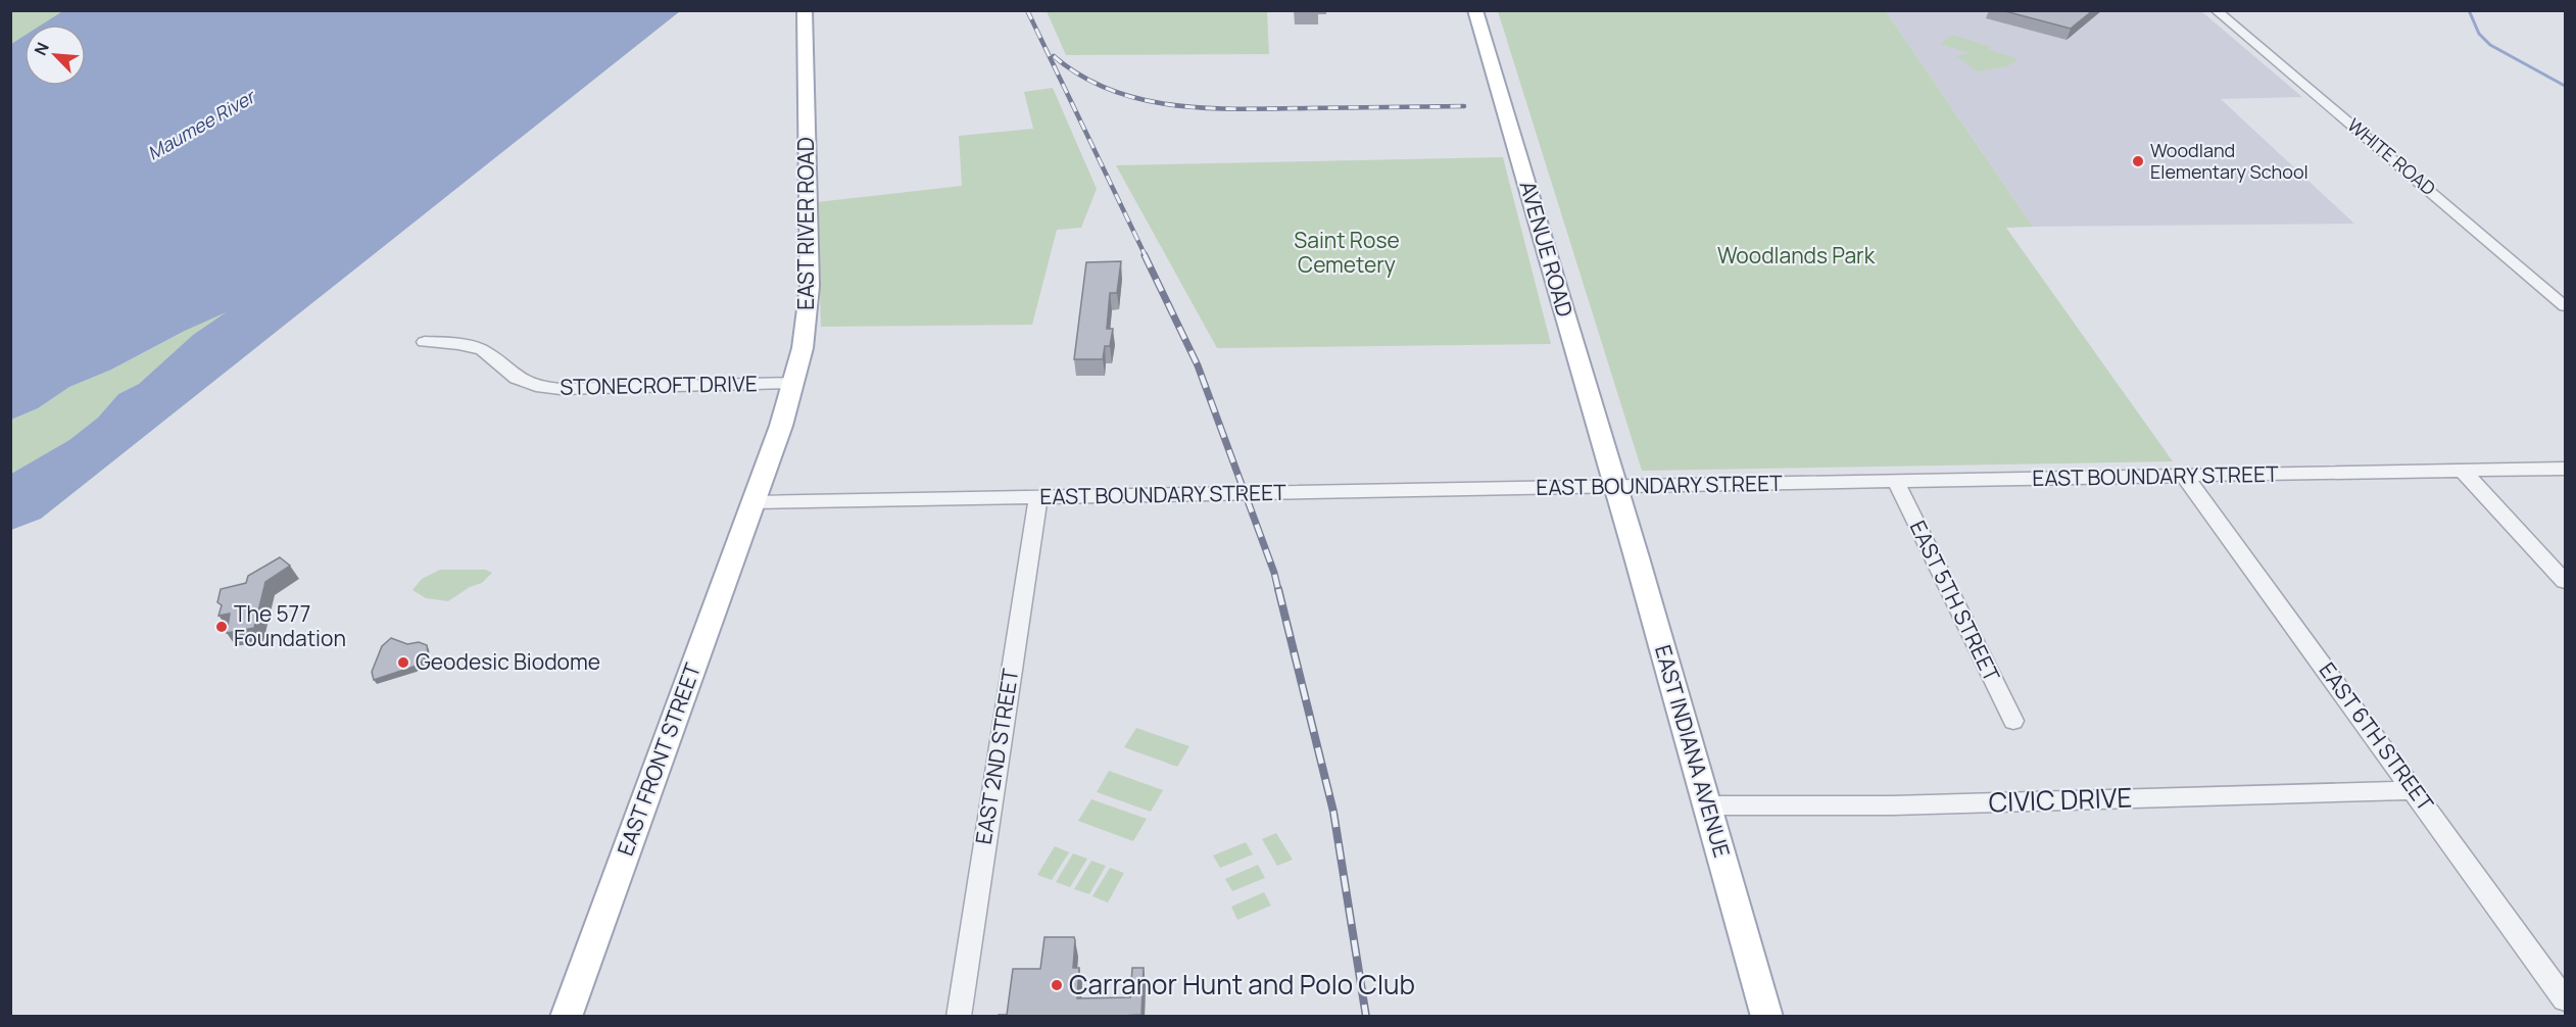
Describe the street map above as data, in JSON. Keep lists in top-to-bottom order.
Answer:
{
  "streets": {
    "main road": [
      "EAST RIVER ROAD",
      "AVENUE ROAD",
      "EAST INDIANA AVENUE",
      "EAST FRONT STREET"
    ],
    "street": [
      "WHITE ROAD",
      "STONECROFT DRIVE",
      "EAST BOUNDARY STREET",
      "EAST 5TH STREET",
      "EAST 6TH STREET",
      "EAST 2ND STREET",
      "CIVIC DRIVE"
    ]
  },
  "crossings": [
    ["EAST RIVER ROAD", "STONECROFT DRIVE"],
    ["EAST RIVER ROAD", "EAST BOUNDARY STREET"],
    ["EAST RIVER ROAD", "EAST FRONT STREET"],
    ["AVENUE ROAD", "EAST BOUNDARY STREET"],
    ["AVENUE ROAD", "EAST INDIANA AVENUE"],
    ["EAST BOUNDARY STREET", "EAST 5TH STREET"],
    ["EAST BOUNDARY STREET", "EAST 6TH STREET"],
    ["EAST BOUNDARY STREET", "EAST INDIANA AVENUE"],
    ["EAST BOUNDARY STREET", "EAST 2ND STREET"],
    ["EAST BOUNDARY STREET", "EAST FRONT STREET"],
    ["EAST 6TH STREET", "CIVIC DRIVE"],
    ["EAST INDIANA AVENUE", "CIVIC DRIVE"]
  ],
  "water": ["Maumee River"],
  "parks": ["Saint Rose Cemetery", "Woodlands Park"],
  "places": [
    "Woodland Elementary School",
    "The 577 Foundation",
    "Geodesic Biodome",
    "Carranor Hunt and Polo Club"
  ],
  "north": "top left"
}
